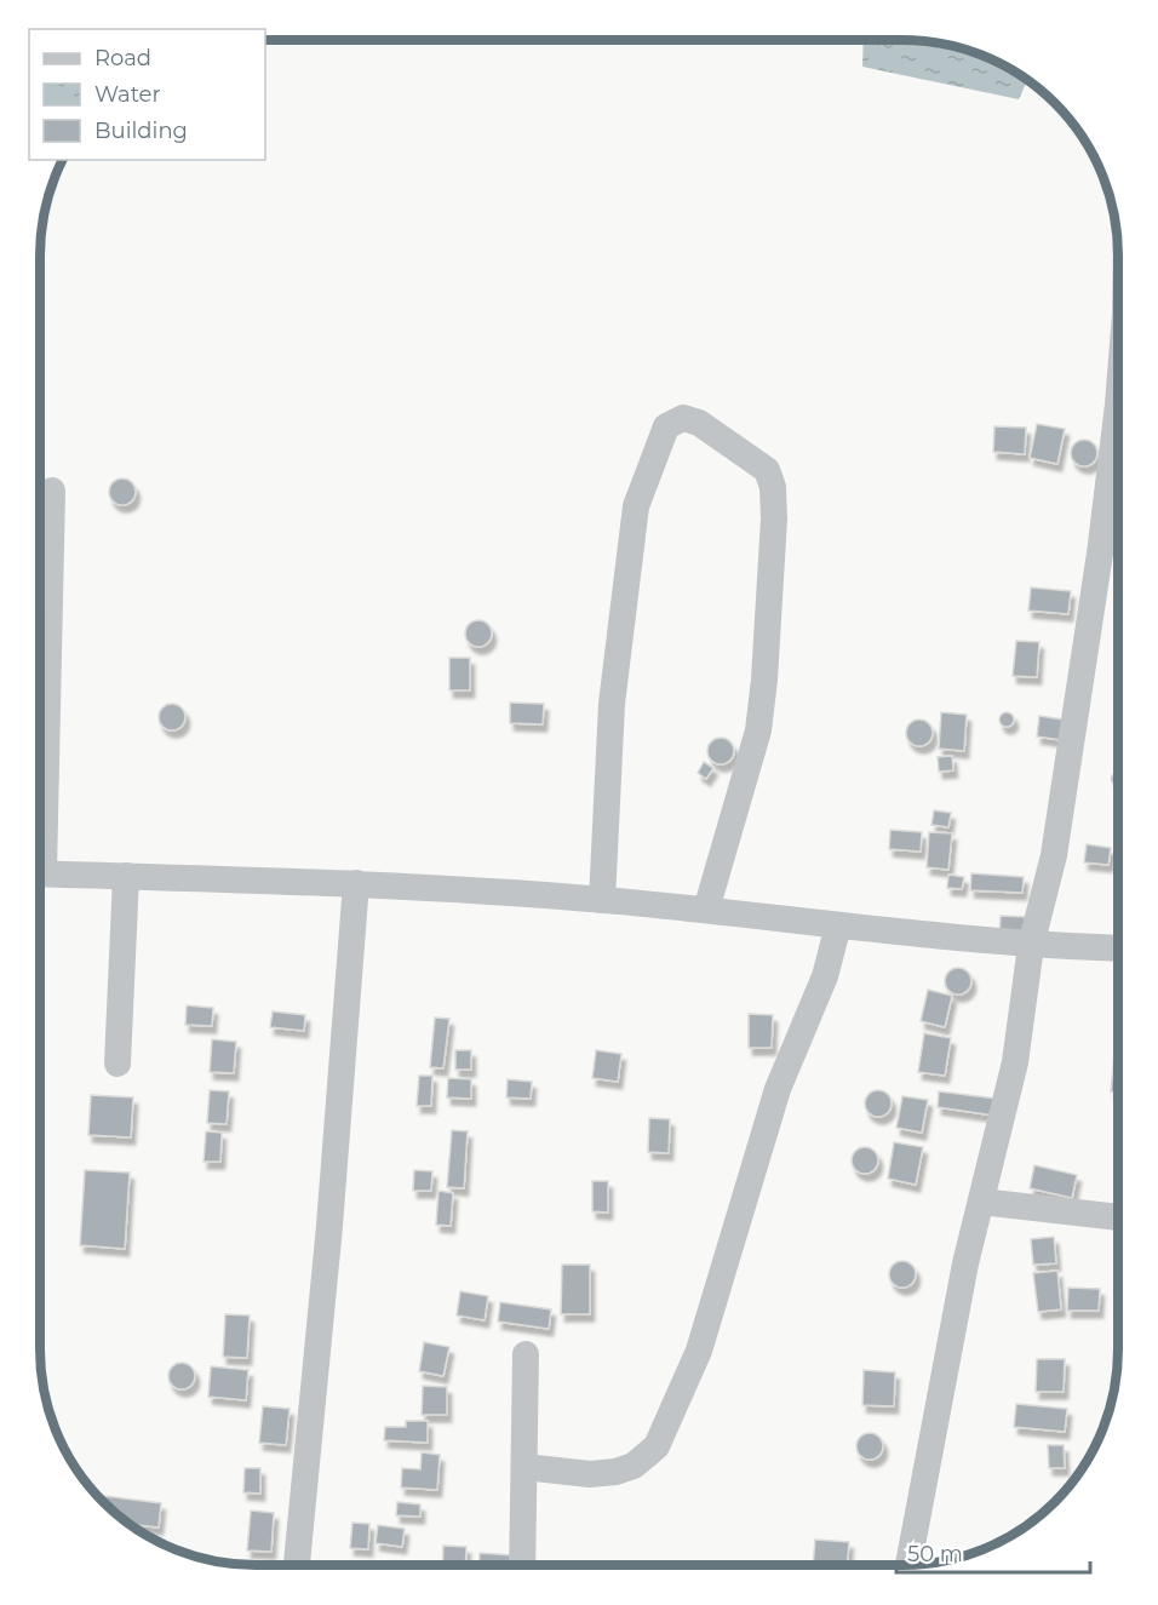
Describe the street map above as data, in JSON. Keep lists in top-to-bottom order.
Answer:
{
  "legend": ["Road", "Water", "Building"],
  "scale_bar": "50 m"
}
